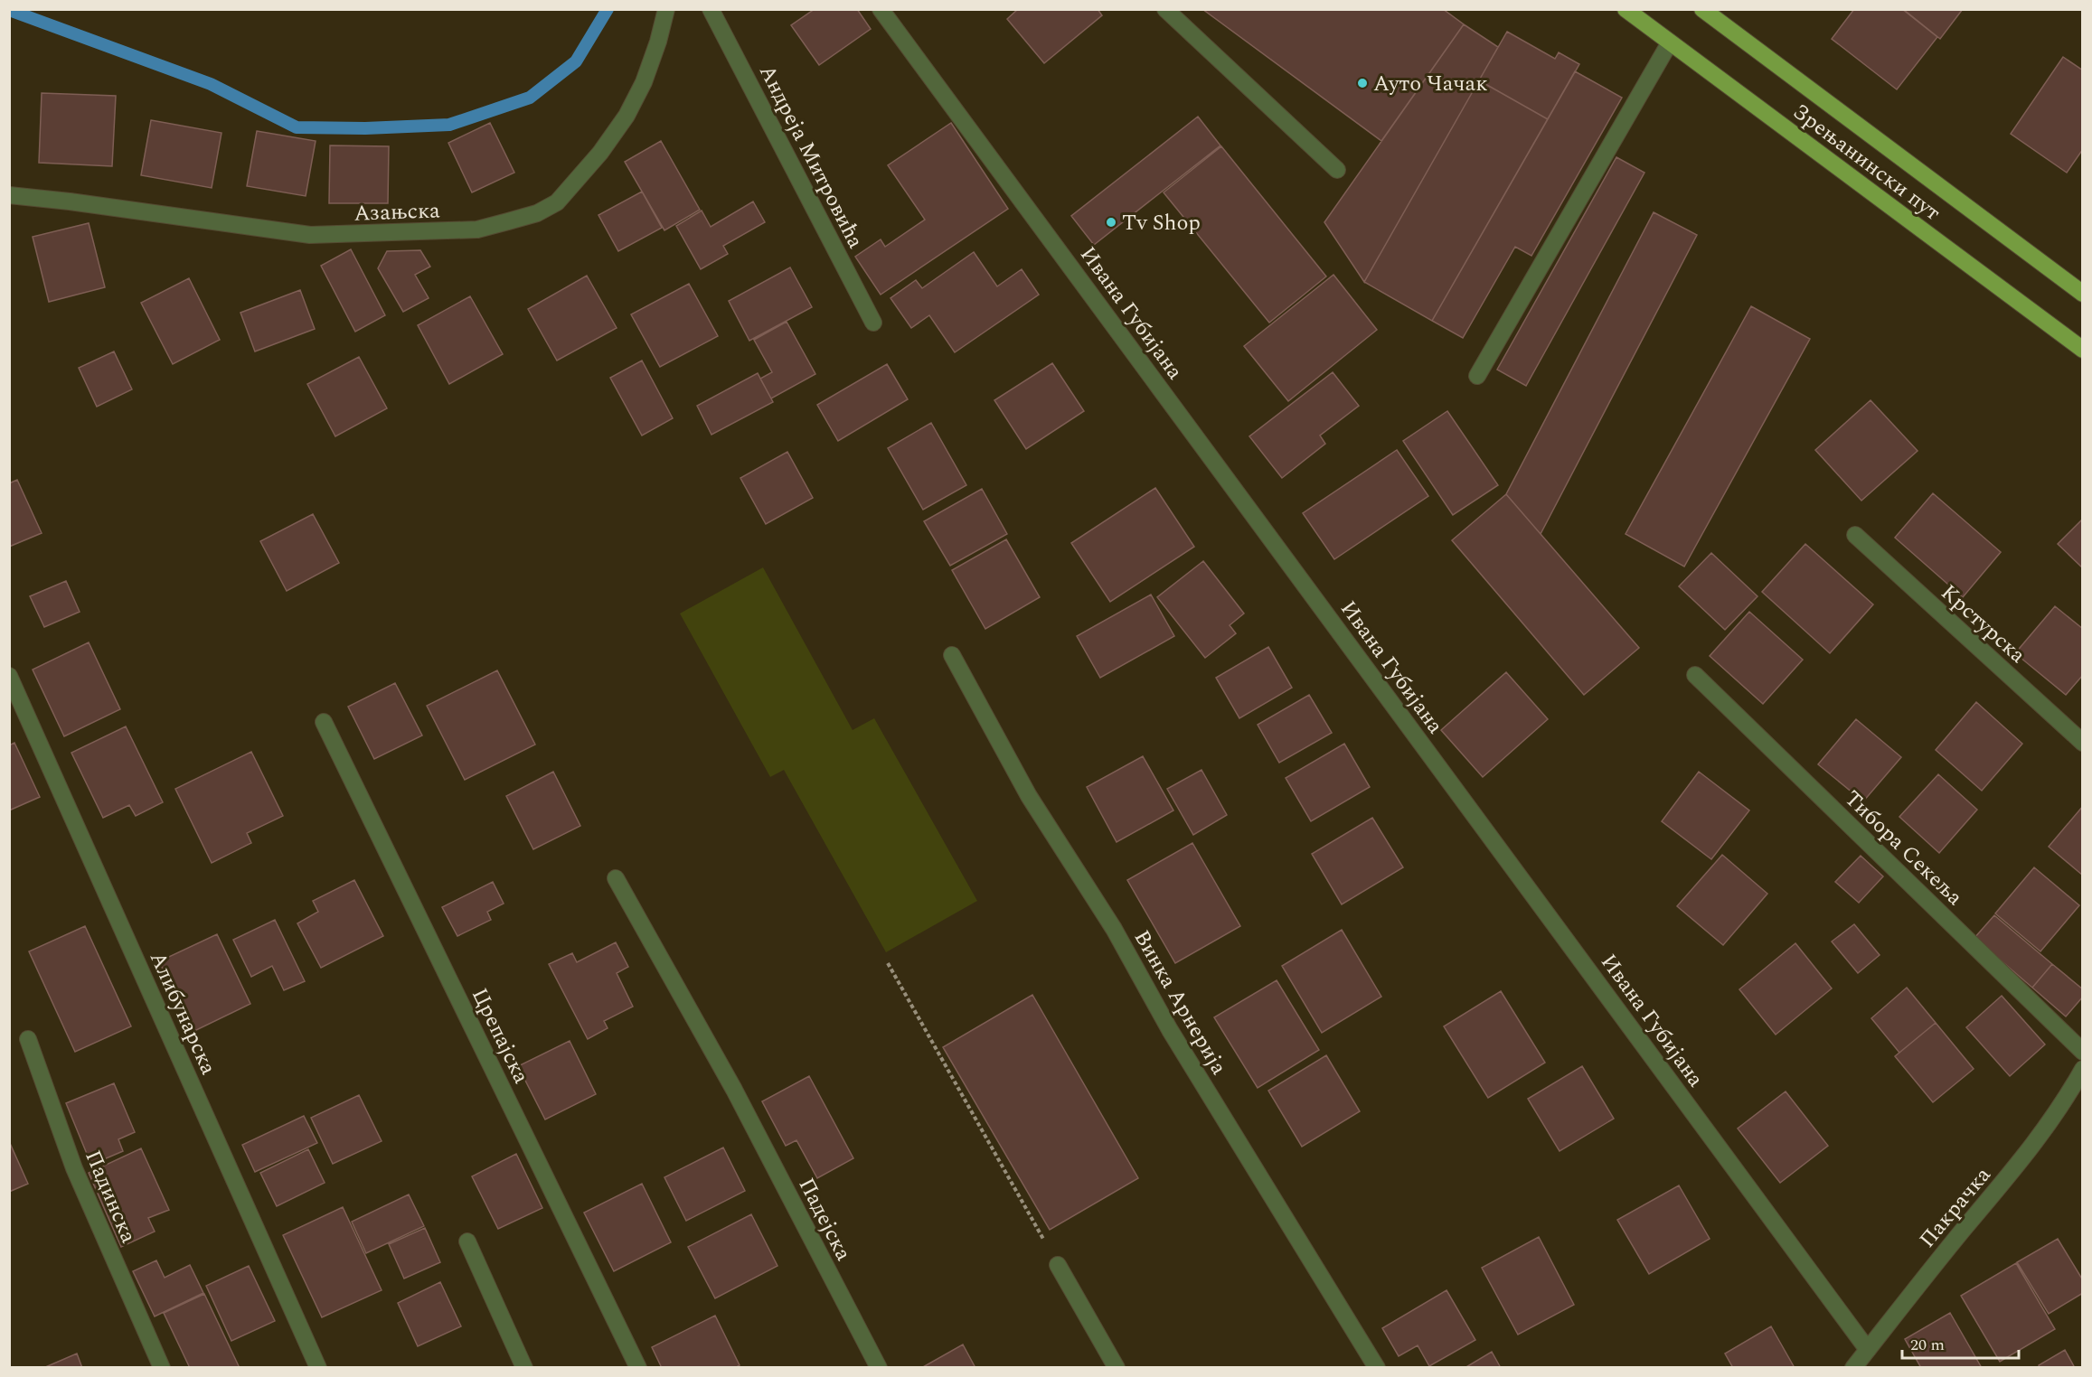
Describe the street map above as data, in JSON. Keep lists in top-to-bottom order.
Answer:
{
  "streets": {
    "main road": ["Зрењанински пут"],
    "street": [
      "Андреја Митровића",
      "Азањска",
      "Ивана Губијана",
      "Крстурска",
      "Тибора Секеља",
      "Винка Арнерија",
      "Алибунарска",
      "Црепајска",
      "Падинска",
      "Пакрачка",
      "Падејска"
    ]
  },
  "crossings": [
    ["Ивана Губијана", "Пакрачка"]
  ],
  "places": ["Ауто Чачак", "Tv Shop"],
  "scale_bar": "20 m"
}
